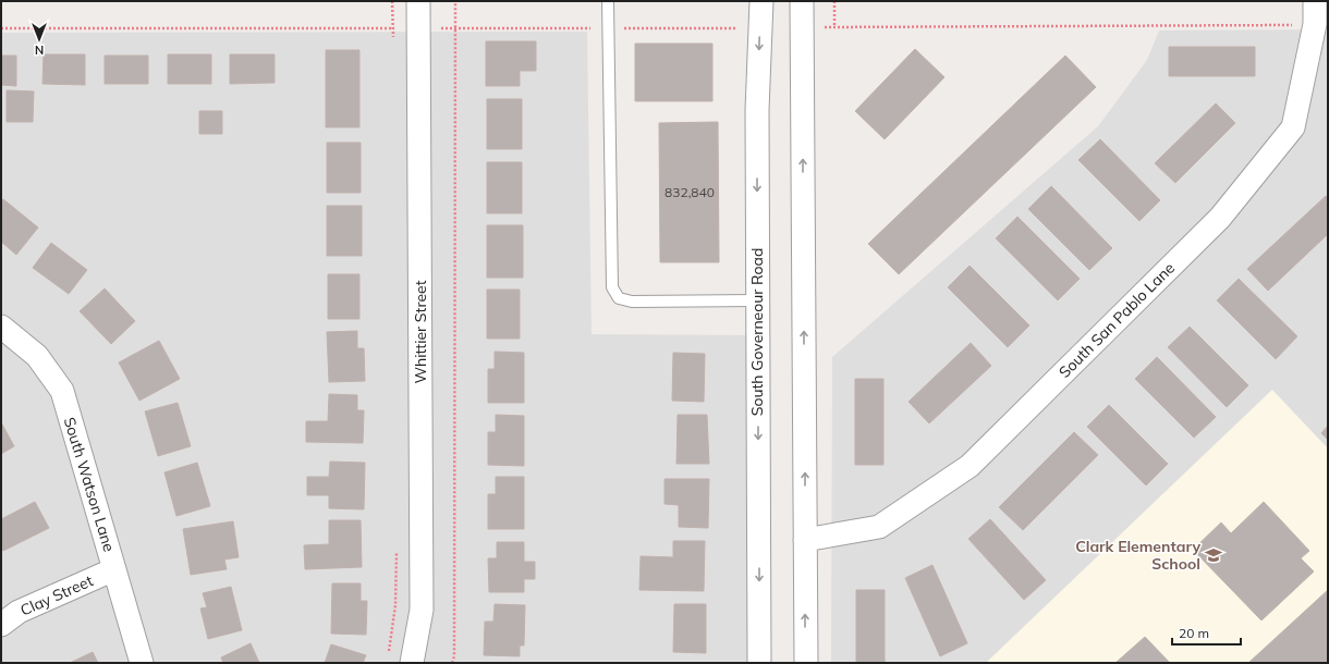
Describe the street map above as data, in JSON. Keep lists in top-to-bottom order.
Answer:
{
  "streets": {
    "street": [
      "South San Pablo Lane",
      "Whittier Street",
      "South Governeour Road",
      "South Watson Lane",
      "Clay Street"
    ]
  },
  "crossings": [
    ["South Watson Lane", "Clay Street"]
  ],
  "places": {
    "school or university": ["Clark Elementary School"]
  },
  "house_numbers": ["832,840"],
  "scale_bar": "20 m",
  "north": "bottom"
}
